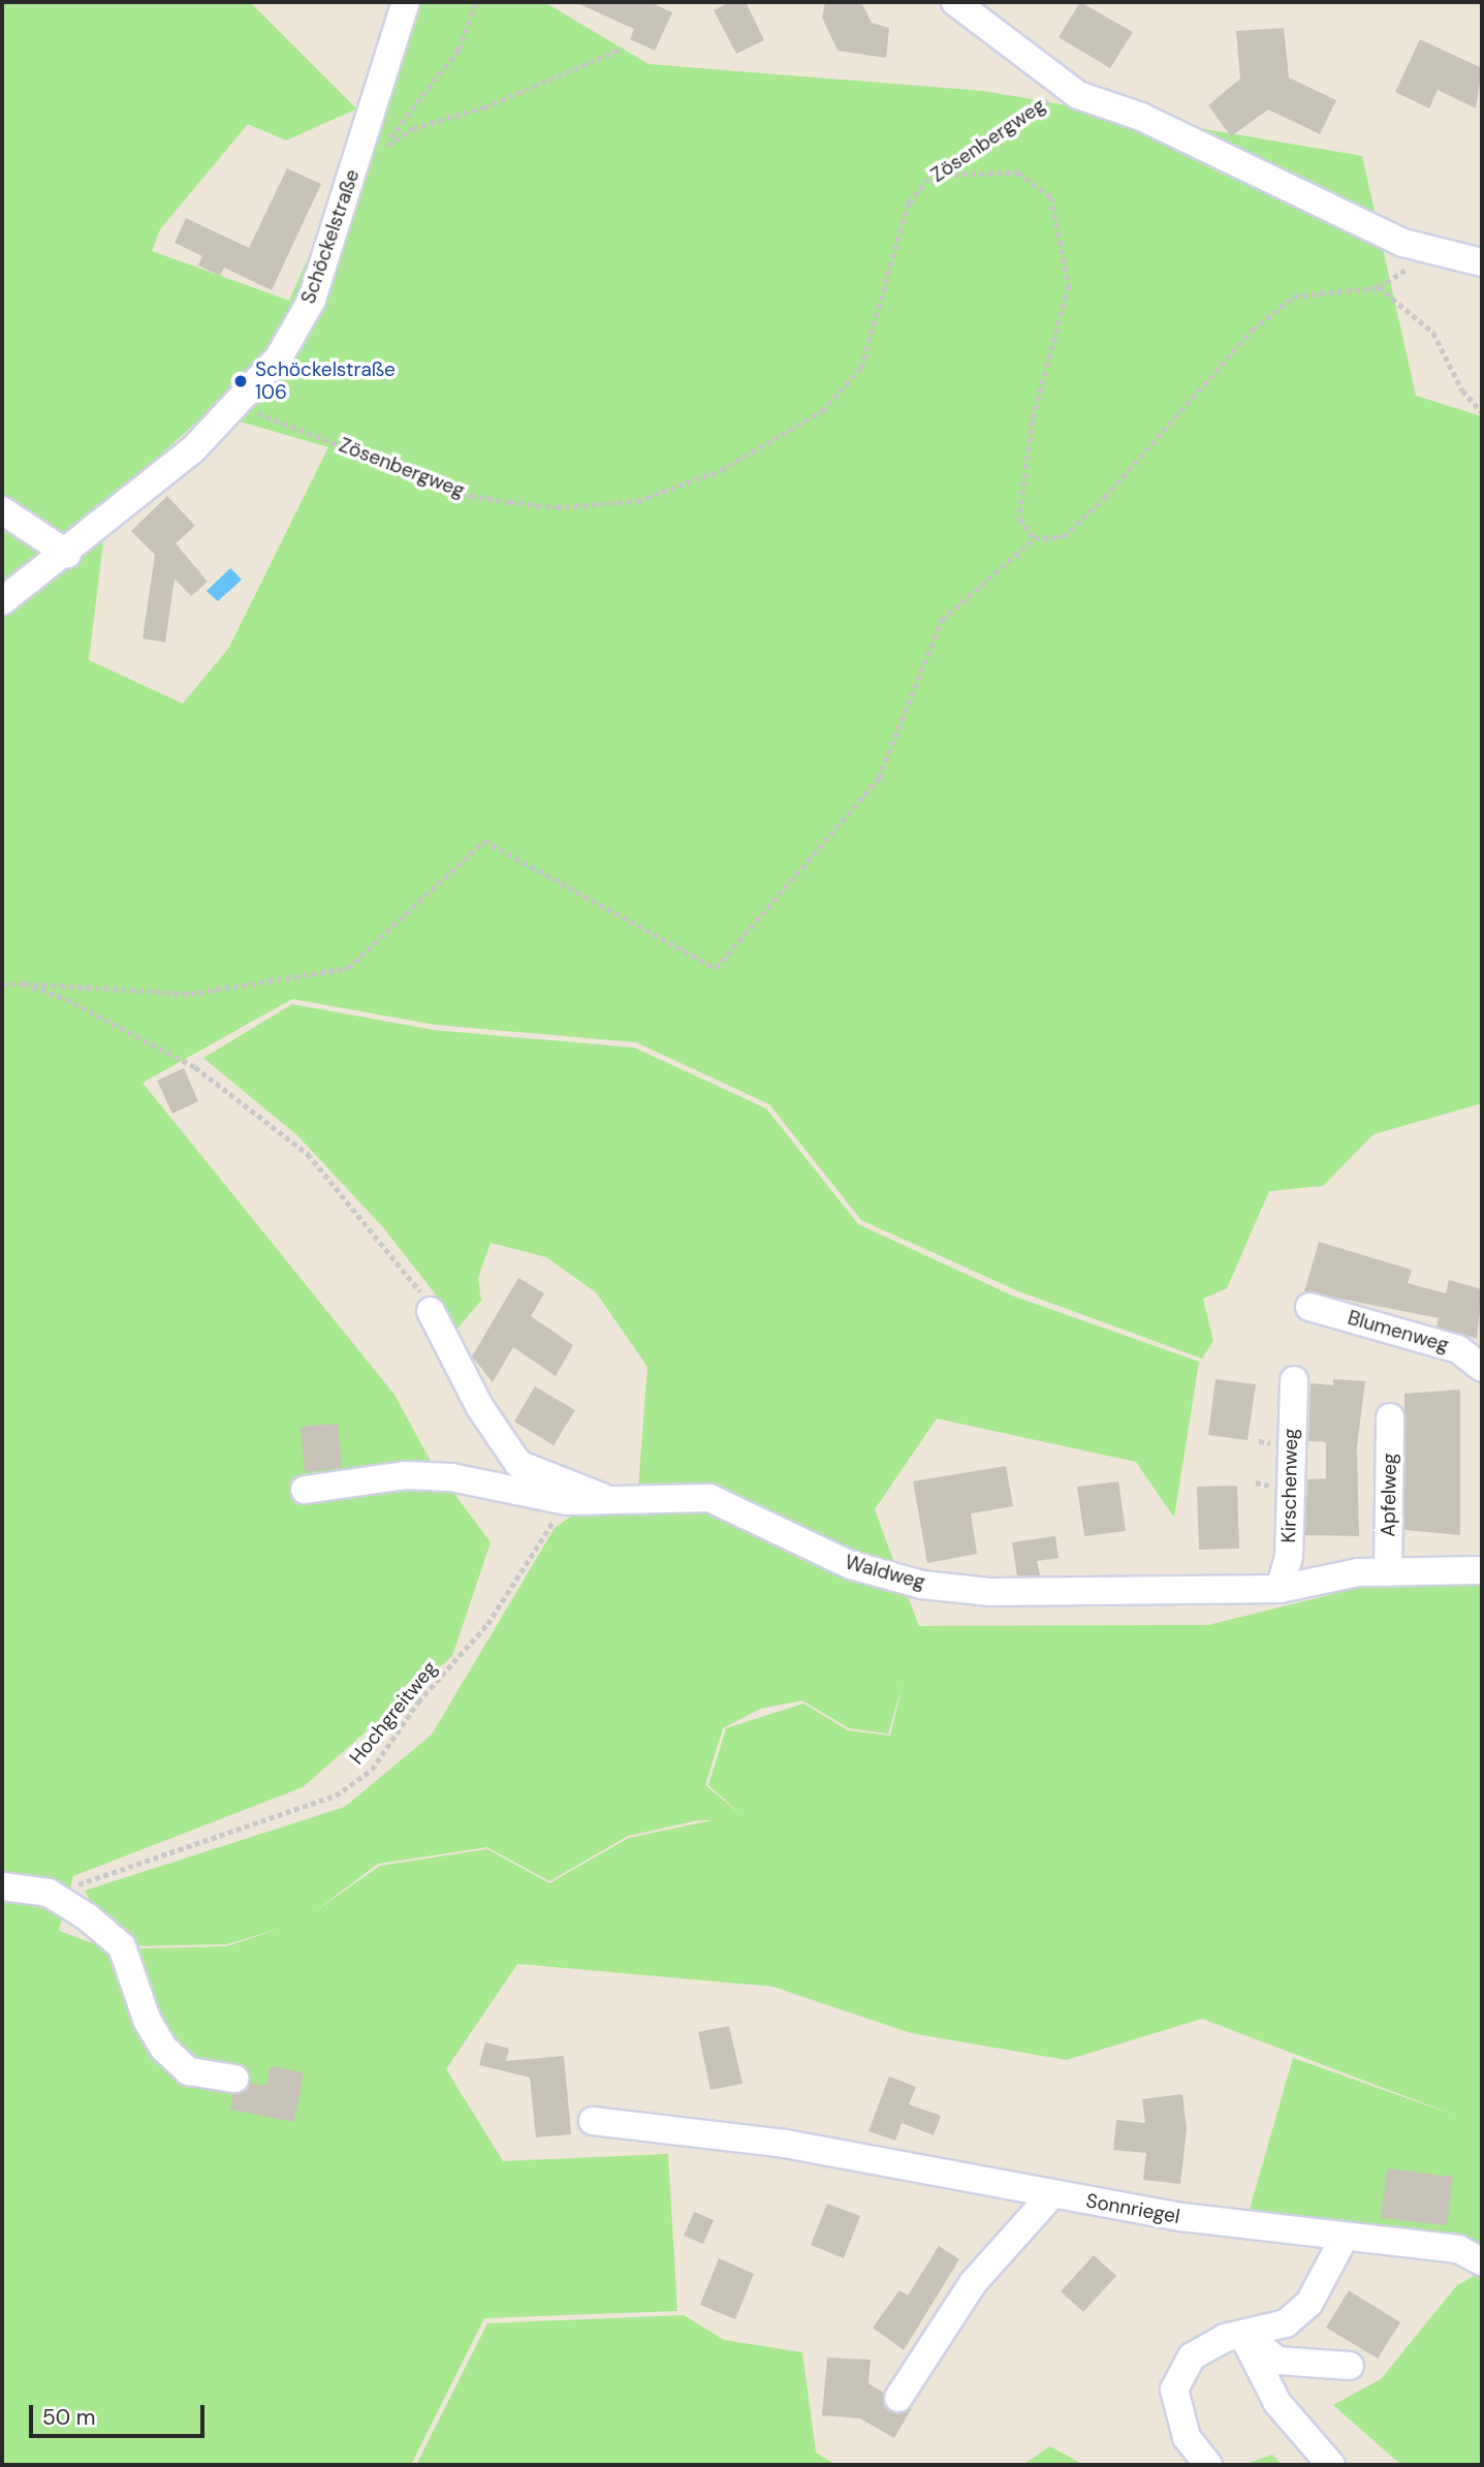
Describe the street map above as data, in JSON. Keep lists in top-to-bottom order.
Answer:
{
  "streets": {
    "street": [
      "Zösenbergweg",
      "Schöckelstraße",
      "Blumenweg",
      "Kirschenweg",
      "Apfelweg",
      "Waldweg",
      "Sonnriegel"
    ],
    "path": ["Hochgreitweg"]
  },
  "crossings": [
    ["Zösenbergweg", "Schöckelstraße"],
    ["Kirschenweg", "Waldweg"],
    ["Apfelweg", "Waldweg"],
    ["Waldweg", "Hochgreitweg"]
  ],
  "places": ["Schöckelstraße 106"],
  "scale_bar": "50 m"
}
